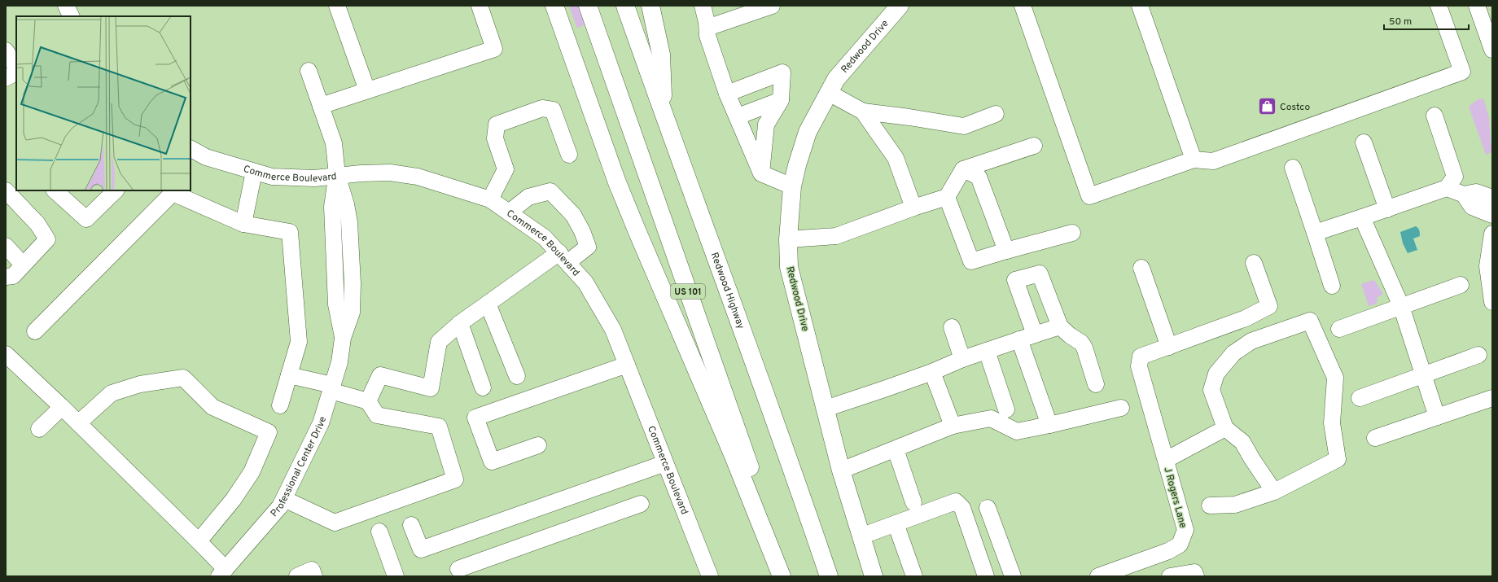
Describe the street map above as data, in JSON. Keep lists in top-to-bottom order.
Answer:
{
  "streets": {
    "main road": ["Redwood Drive", "Redwood Highway", "US 101"],
    "street": ["Commerce Boulevard", "Professional Center Drive", "J Rogers Lane"]
  },
  "crossings": [
    ["Commerce Boulevard", "Professional Center Drive"]
  ],
  "places": {
    "shop": ["Costco"]
  },
  "scale_bar": "50 m"
}
